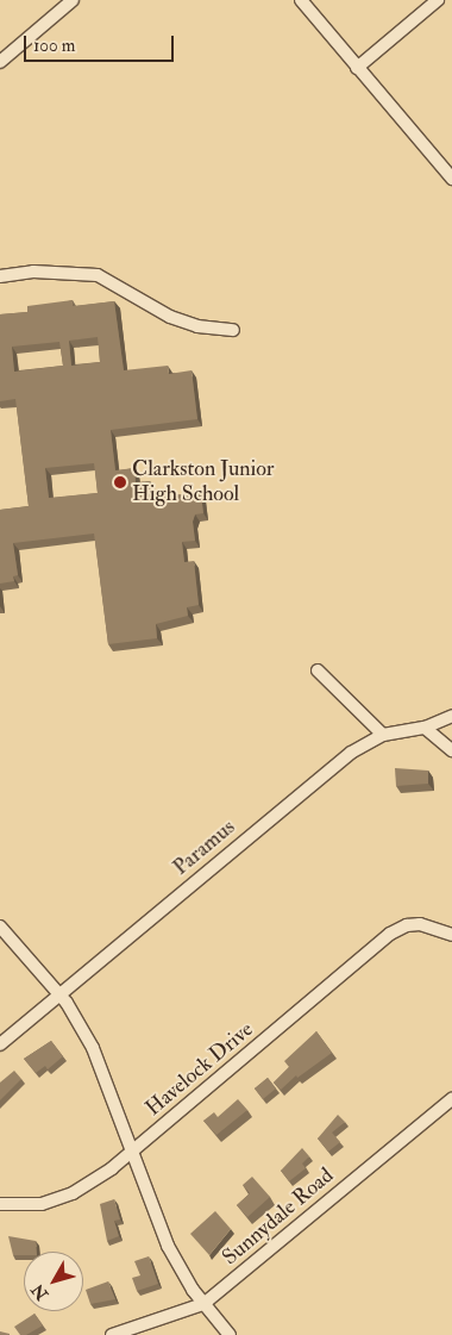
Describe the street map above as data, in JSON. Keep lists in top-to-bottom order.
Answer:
{
  "streets": {
    "street": ["Paramus", "Havelock Drive", "Sunnydale Road"]
  },
  "places": ["Clarkston Junior High School"],
  "scale_bar": "100 m",
  "north": "bottom left"
}
